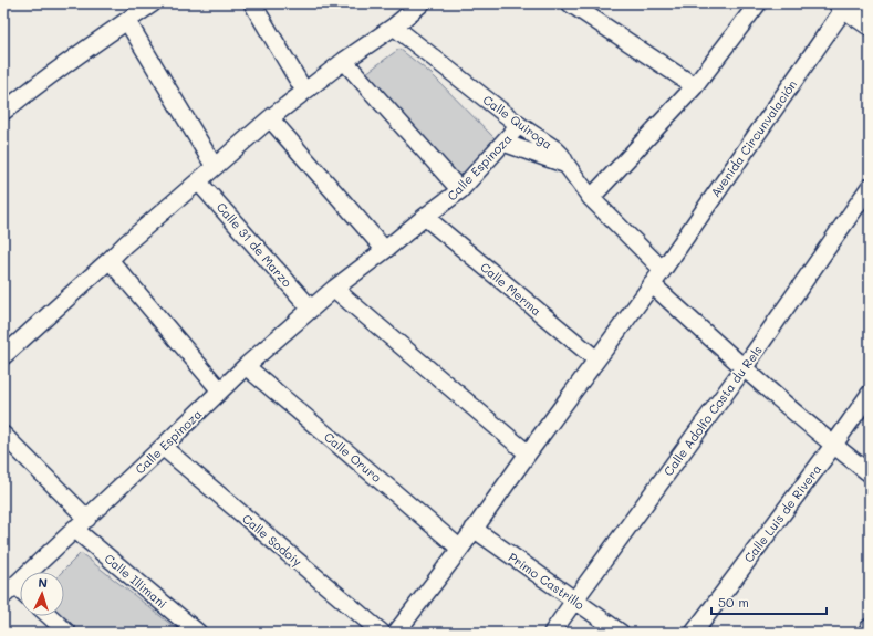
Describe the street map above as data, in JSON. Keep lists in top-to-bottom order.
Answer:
{
  "streets": {
    "street": [
      "Calle Quiroga",
      "Avenida Circunvalación",
      "Calle Espinoza",
      "Calle 31 de Marzo",
      "Calle Merma",
      "Calle Adolfo Costa du Rels",
      "Calle Oruro",
      "Calle Luis de Rivera",
      "Calle Sodoiy",
      "Calle Illimani",
      "Primo Castrillo"
    ]
  },
  "crossings": [
    ["Calle Quiroga", "Avenida Circunvalación"],
    ["Calle Quiroga", "Calle Espinoza"],
    ["Avenida Circunvalación", "Calle Merma"],
    ["Avenida Circunvalación", "Calle Oruro"],
    ["Avenida Circunvalación", "Primo Castrillo"],
    ["Calle Espinoza", "Calle 31 de Marzo"],
    ["Calle Espinoza", "Calle Merma"],
    ["Calle Espinoza", "Calle Oruro"],
    ["Calle Espinoza", "Calle Sodoiy"],
    ["Calle Espinoza", "Calle Illimani"],
    ["Calle Adolfo Costa du Rels", "Primo Castrillo"]
  ],
  "scale_bar": "50 m",
  "north": "top"
}
